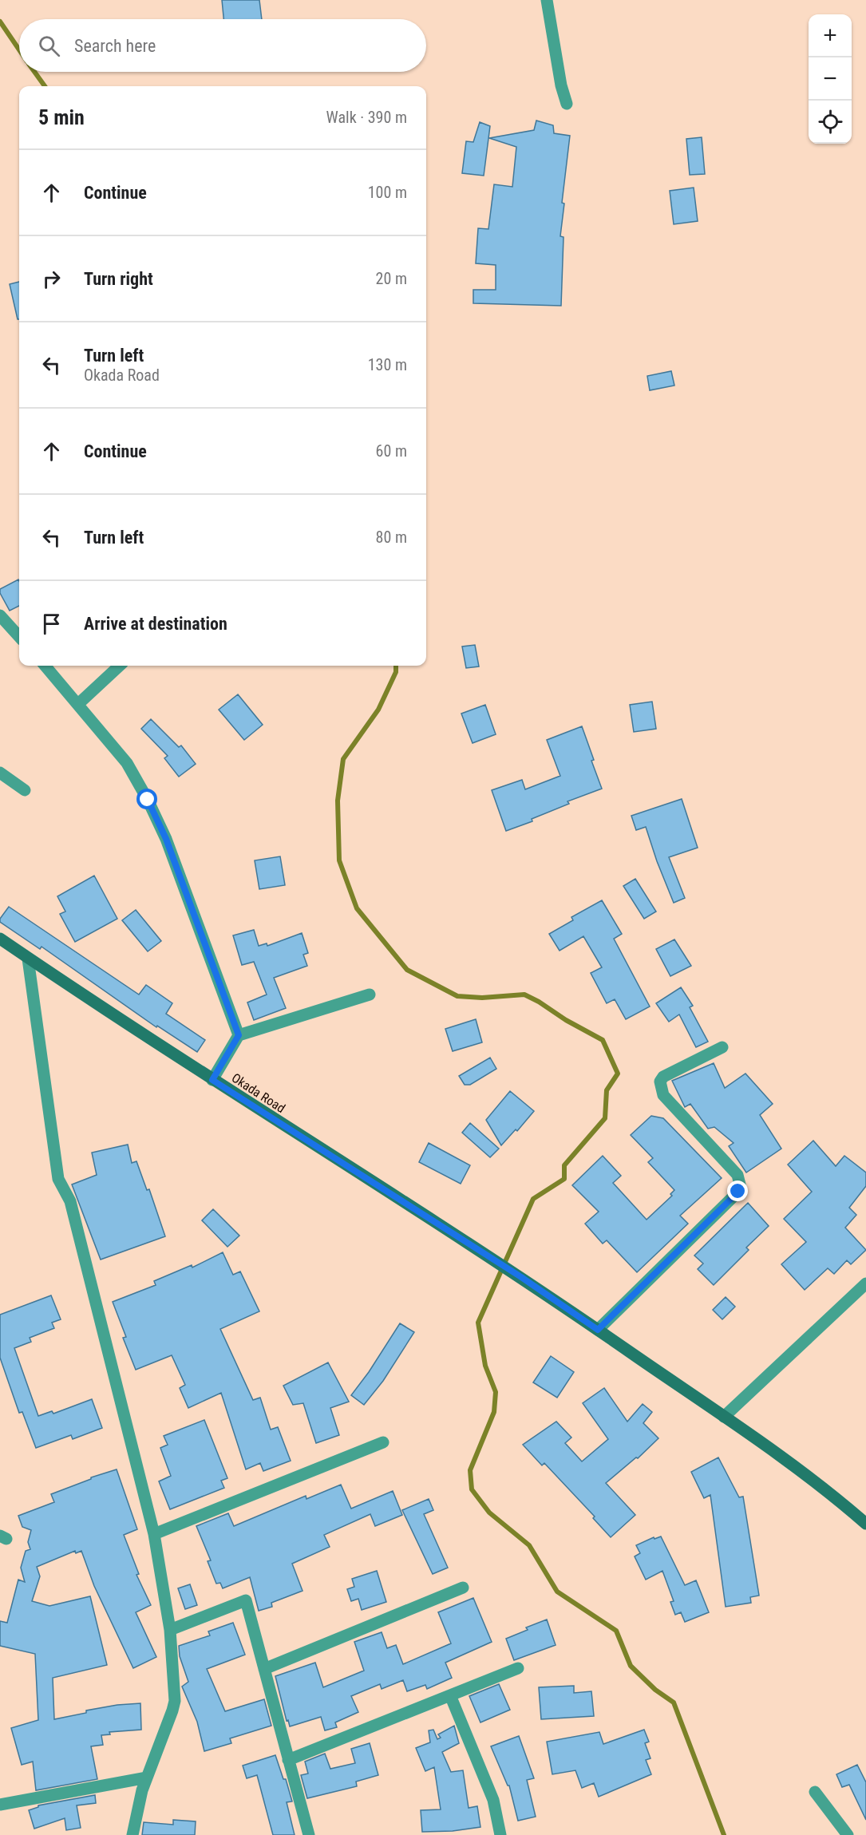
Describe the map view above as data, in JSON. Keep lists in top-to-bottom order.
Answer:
{
  "streets": {
    "street": ["Okada Road"]
  },
  "page": {
    "map_buttons": ["+", "−"],
    "search": "Search here",
    "heading": ["5 min", "Walk · 390 m"],
    "list": [
      ["Continue", "100 m"],
      ["Turn right", "20 m"],
      ["Turn left", "Okada Road", "130 m"],
      ["Continue", "60 m"],
      ["Turn left", "80 m"],
      "Arrive at destination"
    ]
  }
}
